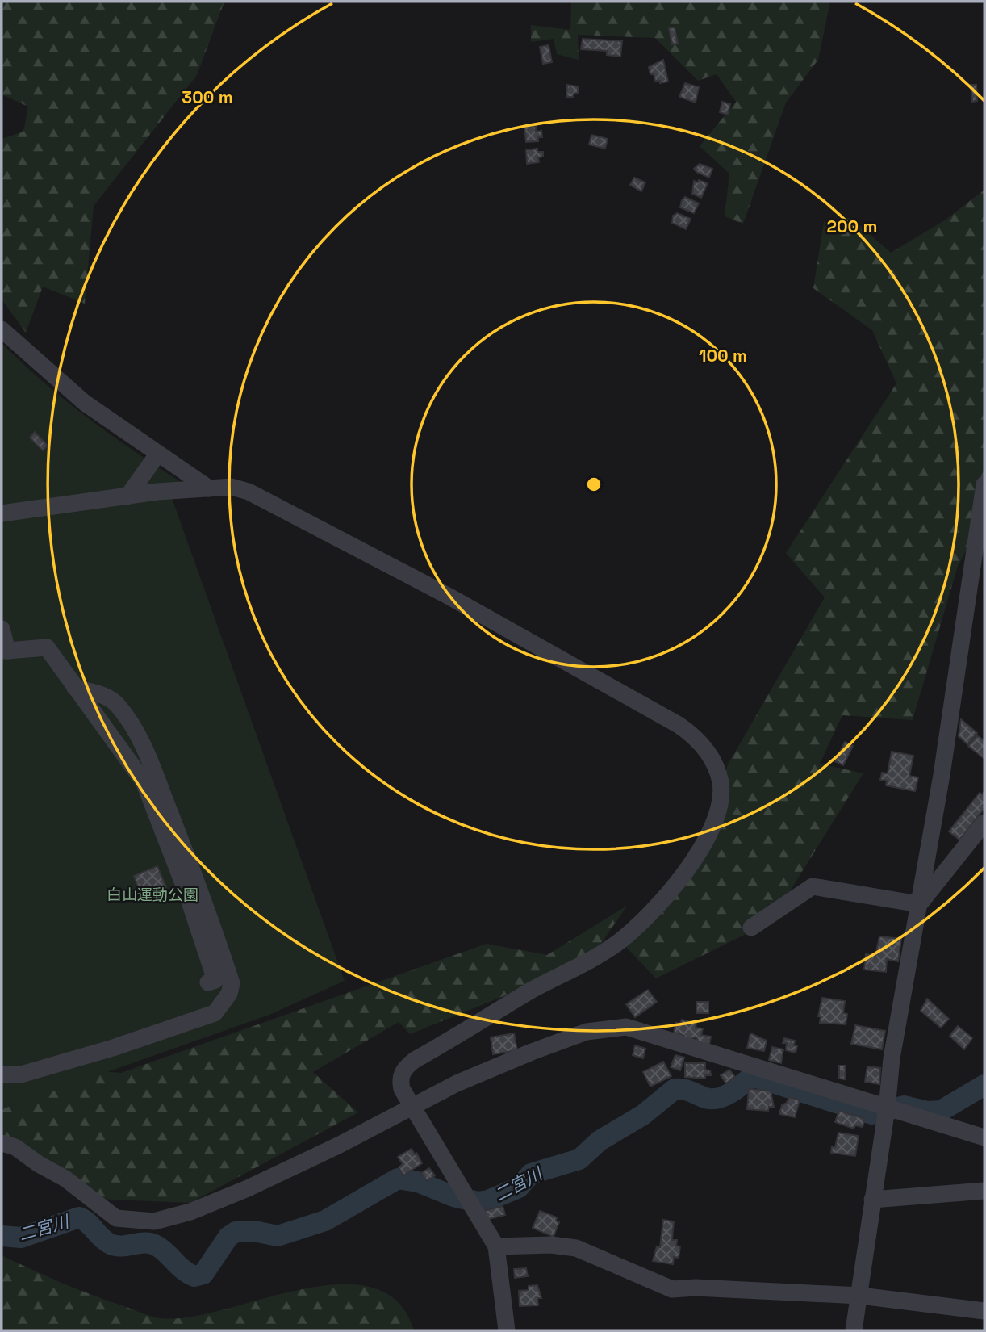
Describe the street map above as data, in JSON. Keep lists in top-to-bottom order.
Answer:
{
  "water": ["二宮川"],
  "parks": ["白山運動公園"],
  "rings": ["300 m", "200 m", "100 m"]
}
